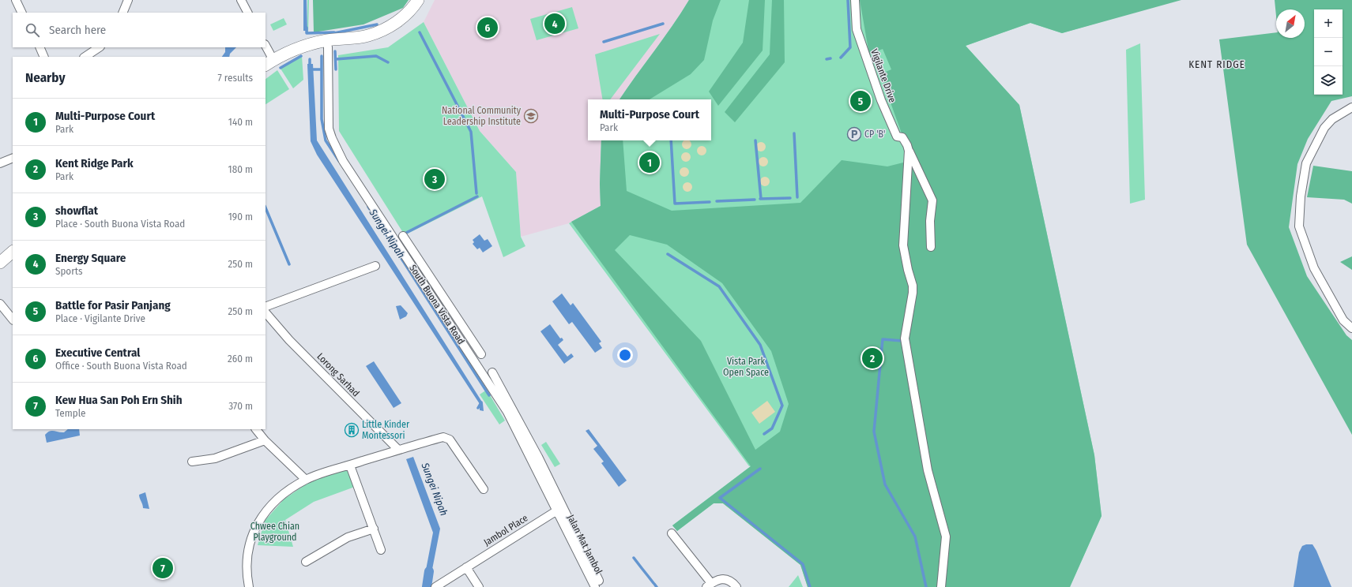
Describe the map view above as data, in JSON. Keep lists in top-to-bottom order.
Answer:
{
  "streets": {
    "street": [
      "Vigilante Drive",
      "South Buona Vista Road",
      "Lorong Sarhad",
      "Jambol Place",
      "Jalan Mat Jambol"
    ]
  },
  "crossings": [
    ["South Buona Vista Road", "Jambol Place"],
    ["South Buona Vista Road", "Jalan Mat Jambol"],
    ["Jambol Place", "Jalan Mat Jambol"]
  ],
  "districts": ["KENT RIDGE"],
  "water": ["Sungei Nipah"],
  "parks": ["Vista Park Open Space", "Chwee Chian Playground"],
  "places": {
    "school or university": ["National Community Leadership Institute"],
    "parking": ["CP 'B'"],
    "building": ["Little Kinder Montessori"]
  },
  "north": "top right",
  "page": {
    "map_buttons": ["+", "−"],
    "pins": [
      "4",
      "6",
      "5",
      "1",
      "3",
      "2",
      "7"
    ],
    "search": "Search here",
    "heading": ["Nearby", "7 results"],
    "list": [
      {
        "mark": "1",
        "name": "Multi-Purpose Court",
        "note": "Park",
        "value": "140 m"
      },
      {
        "mark": "2",
        "name": "Kent Ridge Park",
        "note": "Park",
        "value": "180 m"
      },
      {
        "mark": "3",
        "name": "showflat",
        "note": "Place · South Buona Vista Road",
        "value": "190 m"
      },
      {
        "mark": "4",
        "name": "Energy Square",
        "note": "Sports",
        "value": "250 m"
      },
      {
        "mark": "5",
        "name": "Battle for Pasir Panjang",
        "note": "Place · Vigilante Drive",
        "value": "250 m"
      },
      {
        "mark": "6",
        "name": "Executive Central",
        "note": "Office · South Buona Vista Road",
        "value": "260 m"
      },
      {
        "mark": "7",
        "name": "Kew Hua San Poh Ern Shih",
        "note": "Temple",
        "value": "370 m"
      }
    ],
    "popup": ["Multi-Purpose Court", "Park"]
  }
}
